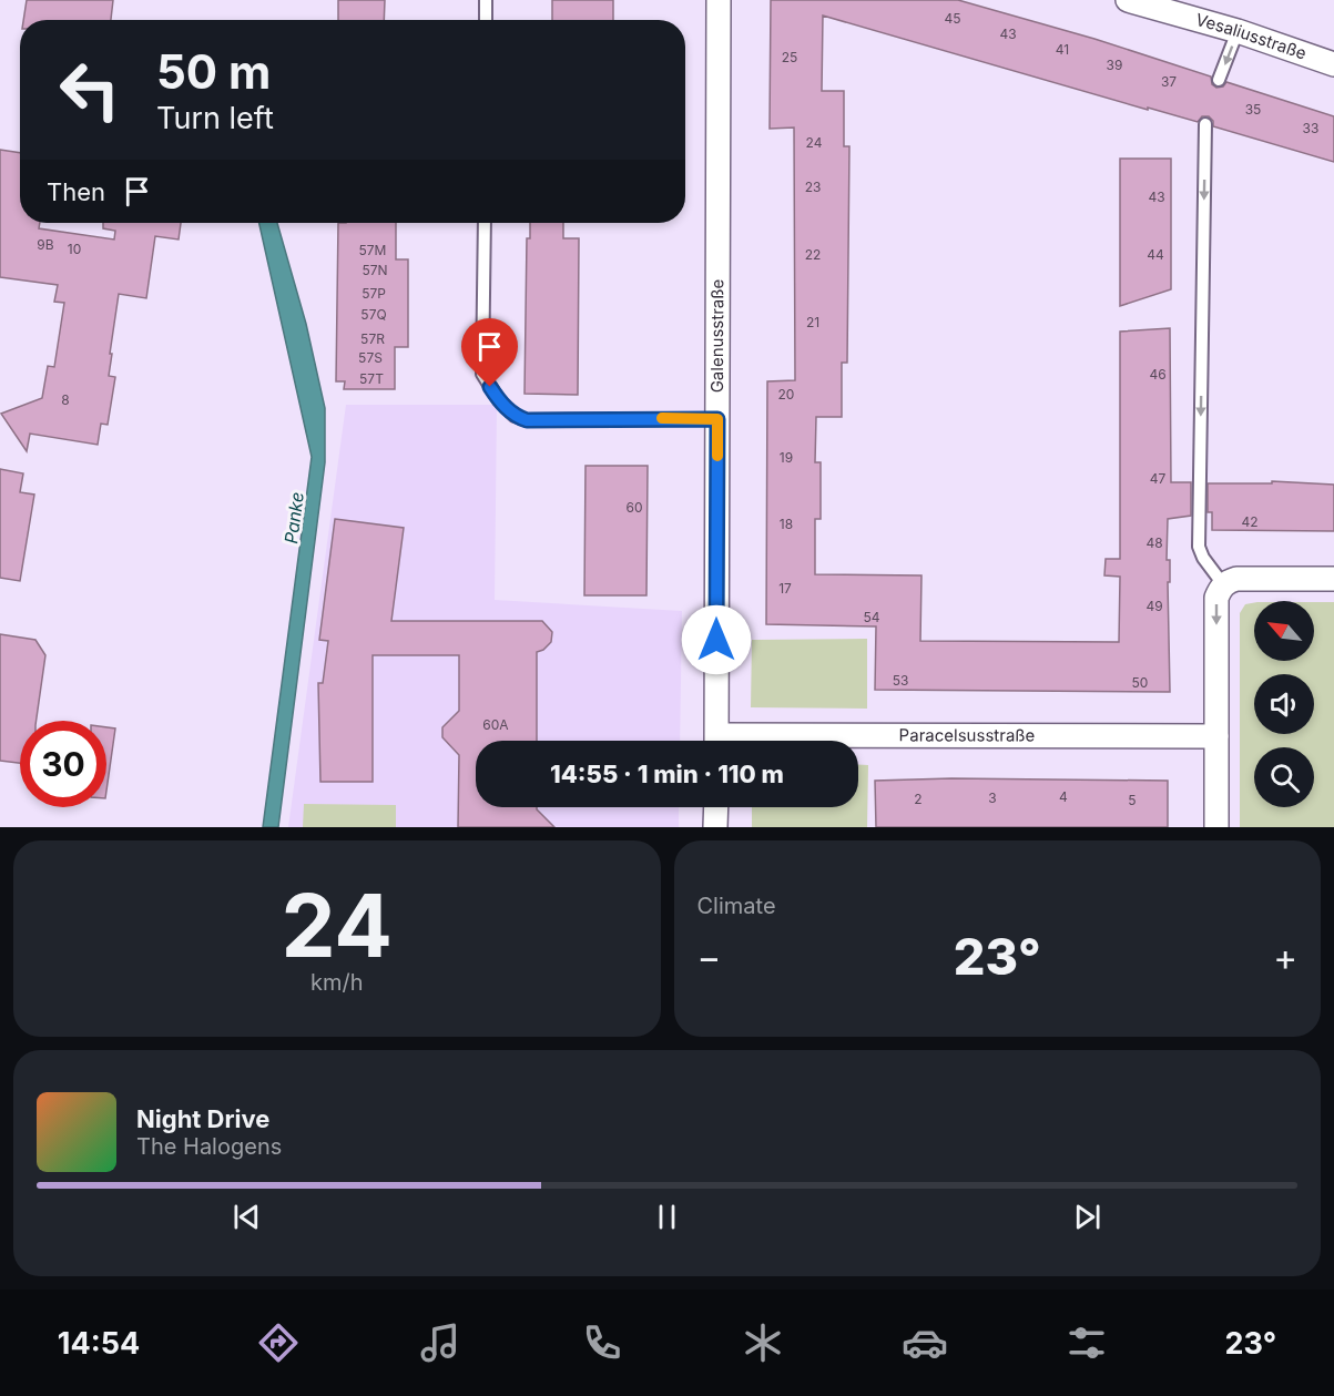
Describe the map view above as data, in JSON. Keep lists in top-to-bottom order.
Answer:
{
  "streets": {
    "street": ["Vesaliusstraße", "Galenusstraße", "Paracelsusstraße"]
  },
  "water": ["Panke"],
  "house_numbers": [
    "45",
    "43",
    "41",
    "25",
    "39",
    "37",
    "35",
    "33",
    "24",
    "23",
    "43",
    "9B",
    "10",
    "57M",
    "22",
    "44",
    "57N",
    "57P",
    "57Q",
    "21",
    "57R",
    "57S",
    "46",
    "57T",
    "20",
    "8",
    "19",
    "47",
    "60",
    "42",
    "18",
    "48",
    "17",
    "49",
    "54",
    "53",
    "50",
    "60A",
    "4",
    "3",
    "2",
    "5"
  ],
  "north": "top left",
  "page": {
    "turn": ["50 m", "Turn left"],
    "then": "Then",
    "limit": "30",
    "trip": "14:55 · 1 min · 110 m",
    "tile": [
      ["24", "km/h"],
      "Climate"
    ],
    "heat": ["−", "23°", "+"],
    "song": ["Night Drive", "The Halogens"],
    "tabs": ["14:54", "23°"]
  }
}
